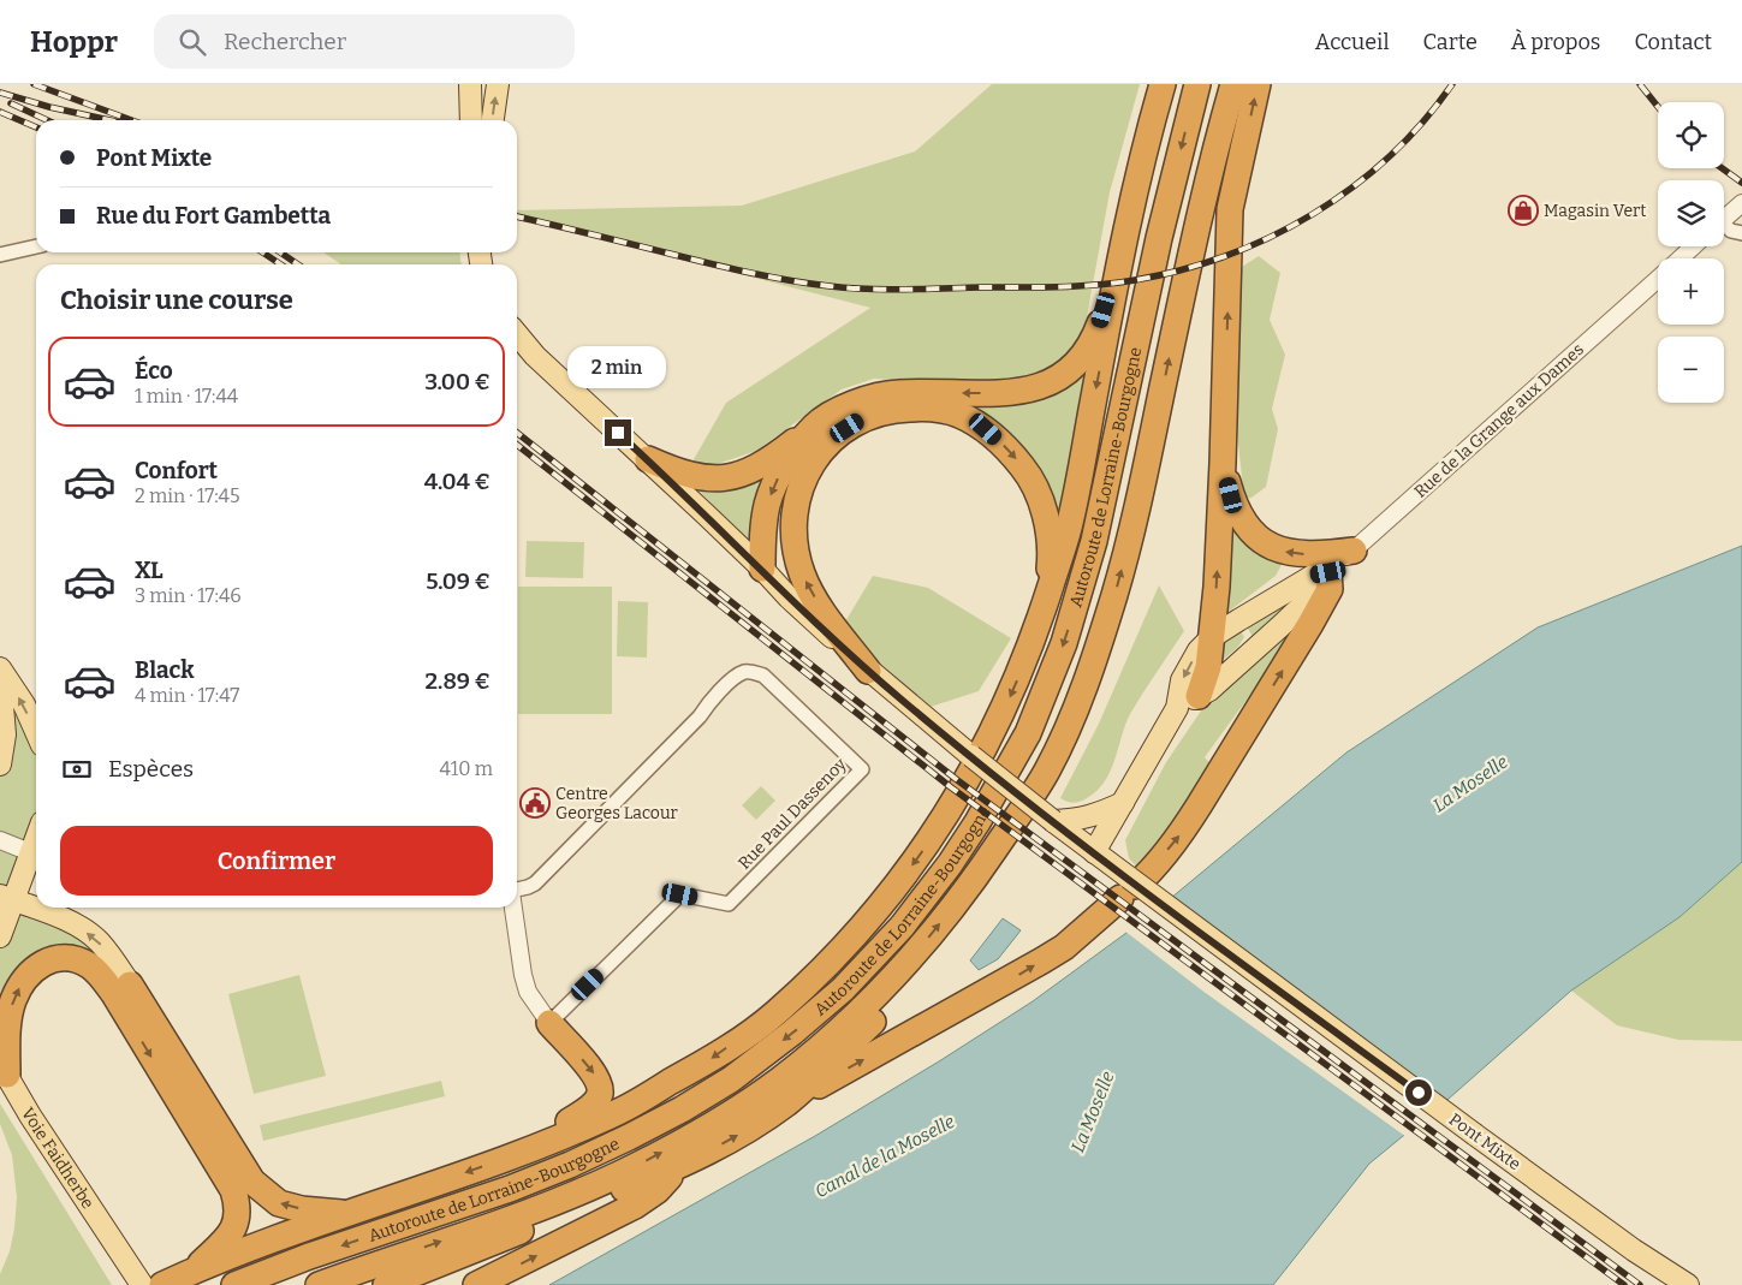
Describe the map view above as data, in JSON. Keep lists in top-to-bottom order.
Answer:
{
  "streets": {
    "highway": ["Autoroute de Lorraine-Bourgogne"],
    "main road": ["Pont Mixte", "Voie Faidherbe"],
    "street": ["Rue de la Grange aux Dames", "Rue Paul Dassenoy"]
  },
  "water": ["La Moselle", "Canal de la Moselle"],
  "places": {
    "shop": ["Magasin Vert"],
    "public building": ["Centre Georges Lacour"]
  },
  "page": {
    "header": "Hoppr",
    "search": "Rechercher",
    "nav": [
      "Accueil",
      "Carte",
      "À propos",
      "Contact"
    ],
    "map_buttons": ["+", "−"],
    "banner": ["Pont Mixte", "Rue du Fort Gambetta"],
    "heading": "Choisir une course",
    "list": [
      {
        "name": "Éco",
        "note": "1 min · 17:44",
        "value": "3.00 €"
      },
      {
        "name": "Confort",
        "note": "2 min · 17:45",
        "value": "4.04 €"
      },
      {
        "name": "XL",
        "note": "3 min · 17:46",
        "value": "5.09 €"
      },
      {
        "name": "Black",
        "note": "4 min · 17:47",
        "value": "2.89 €"
      }
    ],
    "bubble": "2 min",
    "pay": ["Espèces", "410 m"],
    "buttons": "Confirmer"
  }
}
